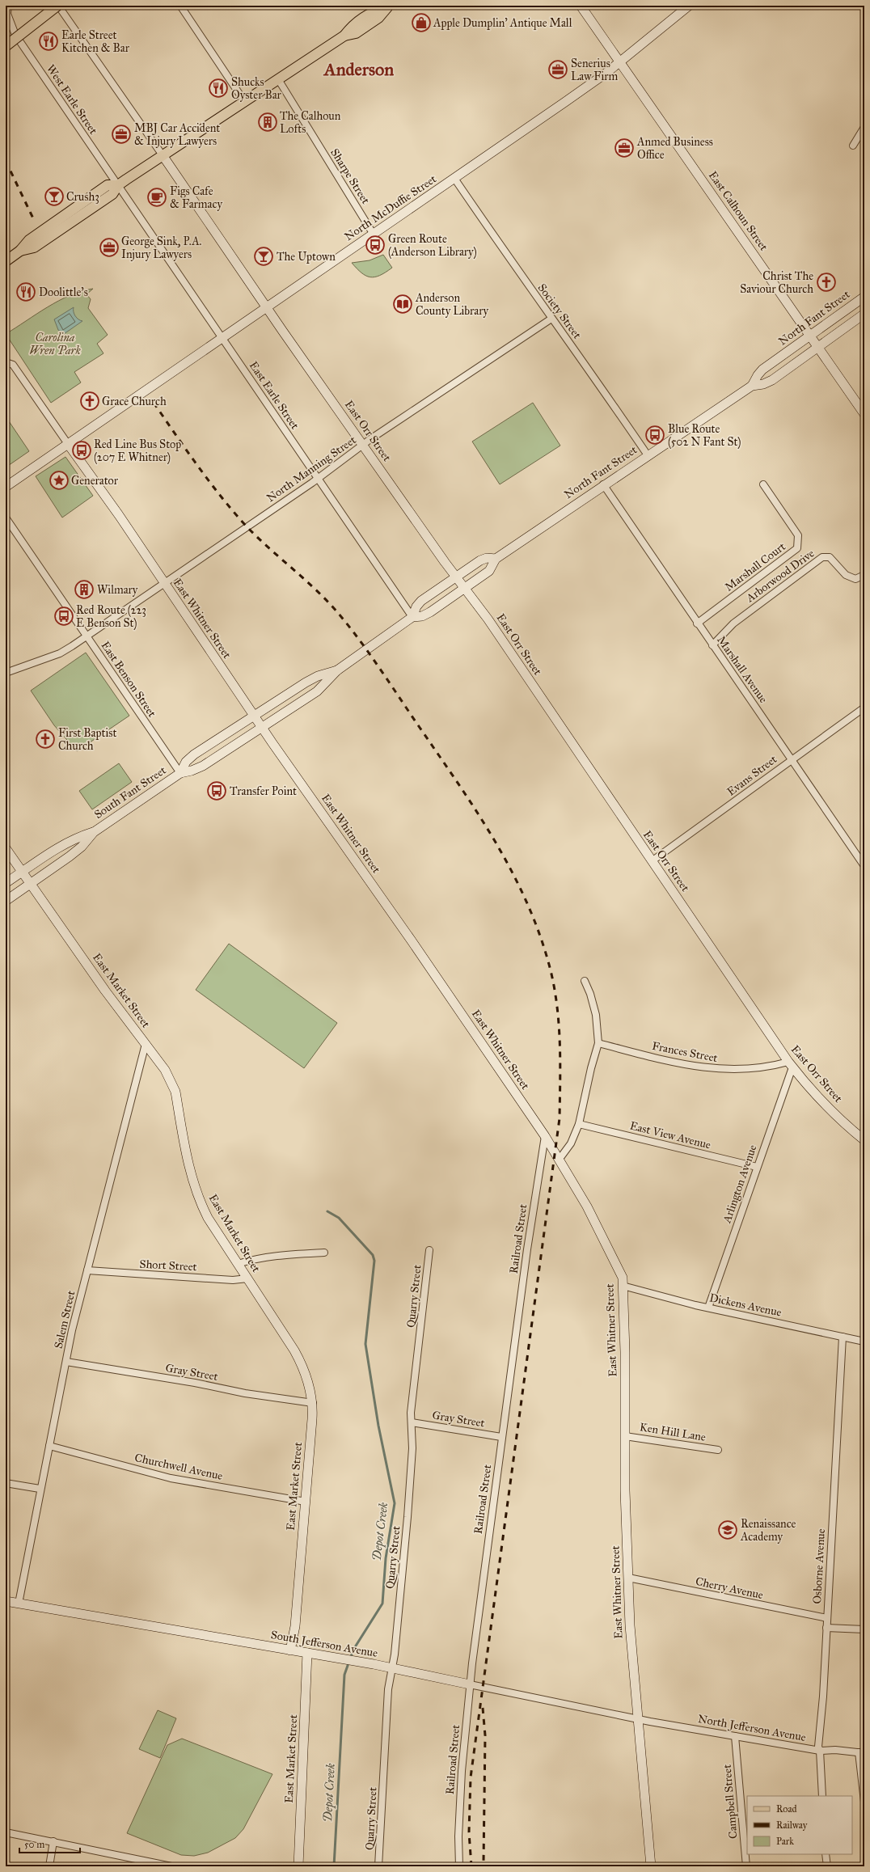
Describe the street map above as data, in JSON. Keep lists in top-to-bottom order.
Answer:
{
  "streets": {
    "street": [
      "West Earle Street",
      "Sharpe Street",
      "North McDuffie Street",
      "East Calhoun Street",
      "Society Street",
      "North Fant Street",
      "East Earle Street",
      "East Orr Street",
      "North Manning Street",
      "Marshall Court",
      "Arborwood Drive",
      "East Whitner Street",
      "Marshall Avenue",
      "East Benson Street",
      "Evans Street",
      "South Fant Street",
      "East Market Street",
      "Frances Street",
      "East View Avenue",
      "Arlington Avenue",
      "Railroad Street",
      "Short Street",
      "Quarry Street",
      "Dickens Avenue",
      "Salem Street",
      "Gray Street",
      "Ken Hill Lane",
      "Churchwell Avenue",
      "Osborne Avenue",
      "Cherry Avenue",
      "South Jefferson Avenue",
      "North Jefferson Avenue",
      "Campbell Street"
    ]
  },
  "crossings": [
    ["West Earle Street", "East Earle Street"],
    ["Sharpe Street", "North McDuffie Street"],
    ["North McDuffie Street", "East Calhoun Street"],
    ["North McDuffie Street", "Society Street"],
    ["North McDuffie Street", "East Earle Street"],
    ["North McDuffie Street", "East Orr Street"],
    ["North McDuffie Street", "East Whitner Street"],
    ["East Calhoun Street", "North Fant Street"],
    ["Society Street", "North Fant Street"],
    ["Society Street", "North Manning Street"],
    ["North Fant Street", "East Earle Street"],
    ["North Fant Street", "East Orr Street"],
    ["North Fant Street", "East Whitner Street"],
    ["North Fant Street", "Marshall Avenue"],
    ["North Fant Street", "South Fant Street"],
    ["East Earle Street", "North Manning Street"],
    ["East Orr Street", "North Manning Street"],
    ["East Orr Street", "Evans Street"],
    ["East Orr Street", "Frances Street"],
    ["East Orr Street", "Arlington Avenue"],
    ["North Manning Street", "East Whitner Street"],
    ["North Manning Street", "East Benson Street"],
    ["Marshall Court", "Marshall Avenue"],
    ["Arborwood Drive", "Marshall Avenue"],
    ["East Whitner Street", "South Fant Street"],
    ["East Whitner Street", "Railroad Street"],
    ["East Whitner Street", "Dickens Avenue"],
    ["East Whitner Street", "Ken Hill Lane"],
    ["East Whitner Street", "Cherry Avenue"],
    ["East Whitner Street", "South Jefferson Avenue"],
    ["East Whitner Street", "North Jefferson Avenue"],
    ["Marshall Avenue", "Evans Street"],
    ["East Benson Street", "South Fant Street"],
    ["South Fant Street", "East Market Street"],
    ["East Market Street", "Short Street"],
    ["East Market Street", "Salem Street"],
    ["East Market Street", "Gray Street"],
    ["East Market Street", "Churchwell Avenue"],
    ["East Market Street", "South Jefferson Avenue"],
    ["Frances Street", "Arlington Avenue"],
    ["East View Avenue", "Arlington Avenue"],
    ["Arlington Avenue", "Dickens Avenue"],
    ["Railroad Street", "Gray Street"],
    ["Railroad Street", "South Jefferson Avenue"],
    ["Short Street", "Salem Street"],
    ["Quarry Street", "Gray Street"],
    ["Quarry Street", "South Jefferson Avenue"],
    ["Dickens Avenue", "Osborne Avenue"],
    ["Salem Street", "Gray Street"],
    ["Salem Street", "Churchwell Avenue"],
    ["Salem Street", "South Jefferson Avenue"],
    ["Osborne Avenue", "Cherry Avenue"],
    ["Osborne Avenue", "North Jefferson Avenue"],
    ["South Jefferson Avenue", "North Jefferson Avenue"],
    ["North Jefferson Avenue", "Campbell Street"]
  ],
  "districts": ["Anderson"],
  "water": ["Depot Creek"],
  "parks": ["Carolina Wren Park"],
  "places": {
    "shop": ["Apple Dumplin' Antique Mall"],
    "restaurant": ["Earle Street Kitchen & Bar", "Shucks Oyster Bar", "Doolittle's"],
    "office": [
      "Senerius Law Firm",
      "MBJ Car Accident & Injury Lawyers",
      "Anmed Business Office",
      "George Sink, P.A. Injury Lawyers"
    ],
    "building": ["The Calhoun Lofts", "Wilmary"],
    "bar": ["Crush3", "The Uptown"],
    "cafe": ["Figs Cafe & Farmacy"],
    "bus stop": [
      "Green Route (Anderson Library)",
      "Blue Route (502 N Fant St)",
      "Red Line Bus Stop (207 E Whitner)",
      "Red Route (223 E Benson St)",
      "Transfer Point"
    ],
    "church": ["Christ The Saviour Church", "Grace Church", "First Baptist Church"],
    "library": ["Anderson County Library"],
    "place": ["Generator"],
    "school or university": ["Renaissance Academy"]
  },
  "legend": ["Road", "Railway", "Park"],
  "scale_bar": "50 m"
}
